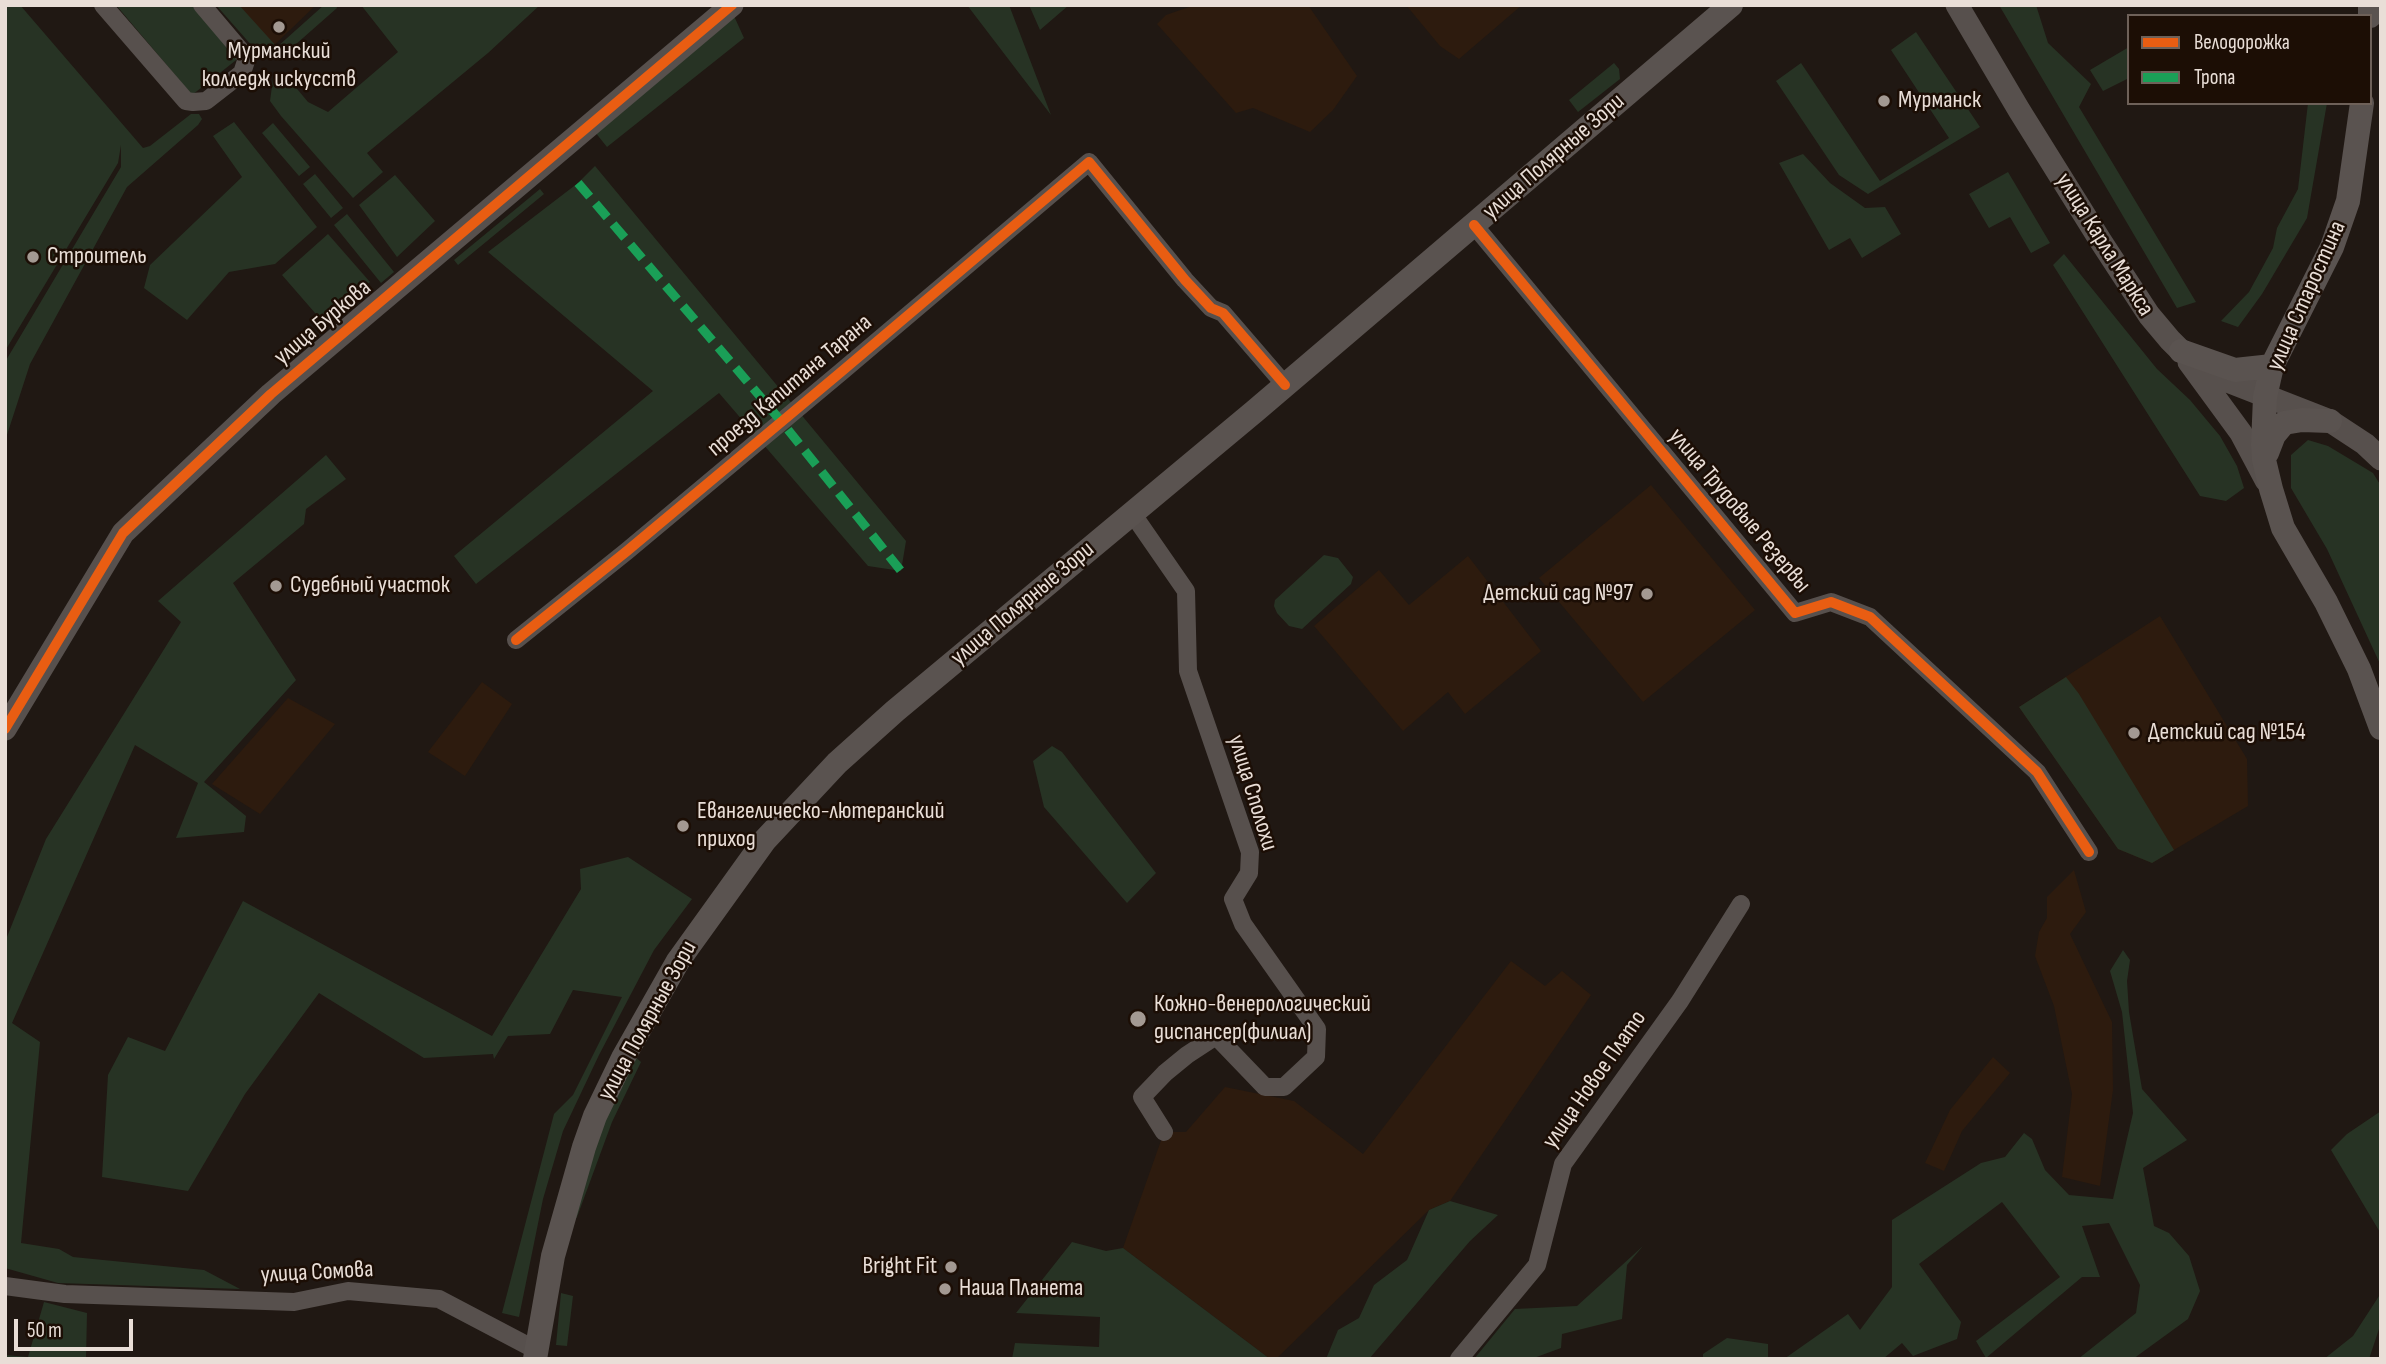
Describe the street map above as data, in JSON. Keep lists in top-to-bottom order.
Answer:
{
  "streets": {
    "main road": ["улица Полярные Зори", "улица Старостина"],
    "street": [
      "улица Карла Маркса",
      "улица Буркова",
      "проезд Капитана Тарана",
      "улица Трудовые Резервы",
      "улица Сполохи",
      "улица Новое Плато",
      "улица Сомова"
    ]
  },
  "crossings": [
    ["улица Полярные Зори", "проезд Капитана Тарана"],
    ["улица Полярные Зори", "улица Трудовые Резервы"],
    ["улица Полярные Зори", "улица Сполохи"],
    ["улица Полярные Зори", "улица Сомова"],
    ["улица Карла Маркса", "улица Старостина"]
  ],
  "places": [
    "Мурманский колледж искусств",
    "Мурманск",
    "Строитель",
    "Судебный участок",
    "Детский сад №97",
    "Детский сад №154",
    "Евангелическо-лютеранский приход",
    "Кожно-венерологический диспансер(филиал)",
    "Bright Fit",
    "Наша Планета"
  ],
  "legend": ["Велодорожка", "Тропа"],
  "scale_bar": "50 m"
}
